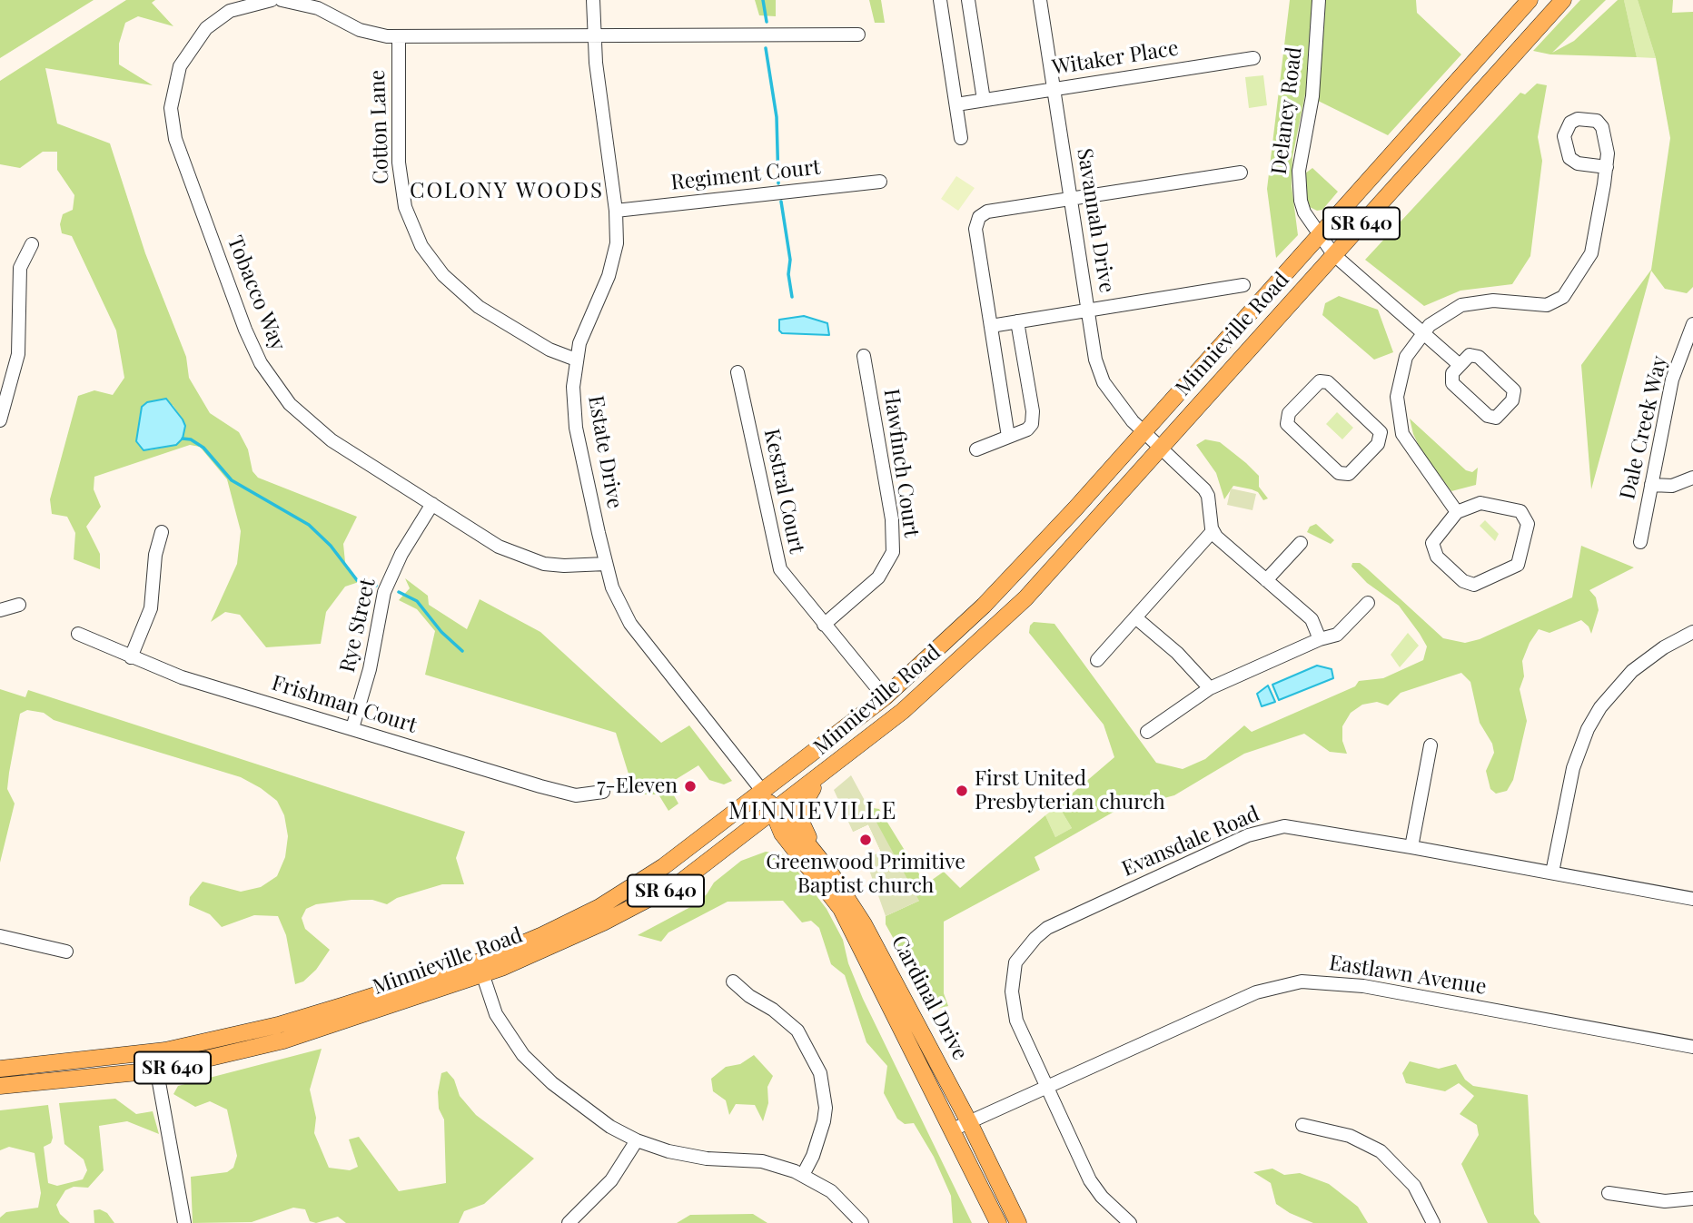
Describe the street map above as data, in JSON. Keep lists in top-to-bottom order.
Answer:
{
  "streets": {
    "main road": ["SR 640", "Minnieville Road", "Cardinal Drive"],
    "street": [
      "Witaker Place",
      "Delaney Road",
      "Cotton Lane",
      "Regiment Court",
      "Savannah Drive",
      "Tobacco Way",
      "Dale Creek Way",
      "Estate Drive",
      "Hawfinch Court",
      "Kestral Court",
      "Rye Street",
      "Frishman Court",
      "Evansdale Road",
      "Eastlawn Avenue"
    ]
  },
  "crossings": [
    ["Witaker Place", "Savannah Drive"],
    ["Delaney Road", "Minnieville Road"],
    ["Cotton Lane", "Estate Drive"],
    ["Regiment Court", "Estate Drive"],
    ["Savannah Drive", "Minnieville Road"],
    ["Tobacco Way", "Estate Drive"],
    ["Tobacco Way", "Rye Street"],
    ["Minnieville Road", "Estate Drive"],
    ["Minnieville Road", "Kestral Court"],
    ["Minnieville Road", "Cardinal Drive"],
    ["Estate Drive", "Cardinal Drive"],
    ["Hawfinch Court", "Kestral Court"],
    ["Rye Street", "Frishman Court"],
    ["Evansdale Road", "Eastlawn Avenue"],
    ["Eastlawn Avenue", "Cardinal Drive"]
  ],
  "districts": ["COLONY WOODS", "MINNIEVILLE"],
  "places": ["7-Eleven", "First United Presbyterian church", "Greenwood Primitive Baptist church"]
}
